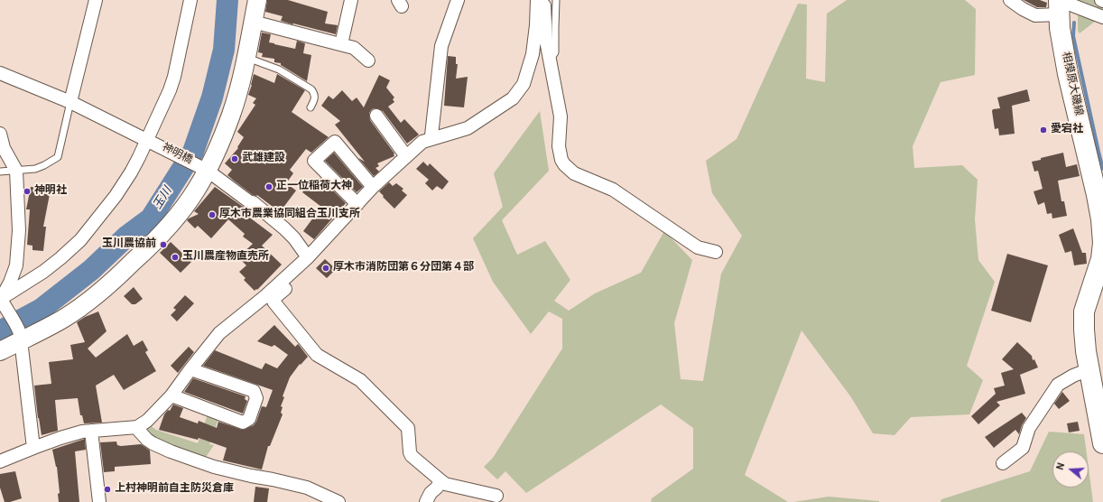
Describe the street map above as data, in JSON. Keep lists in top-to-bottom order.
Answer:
{
  "streets": {
    "main road": ["相模原大磯線"],
    "street": ["神明橋"]
  },
  "water": ["玉川"],
  "places": [
    "愛宕社",
    "武雄建設",
    "正一位稲荷大神",
    "神明社",
    "厚木市農業協同組合玉川支所",
    "玉川農協前",
    "玉川農産物直売所",
    "厚木市消防団第６分団第４部",
    "上村神明前自主防災倉庫"
  ],
  "north": "left"
}
